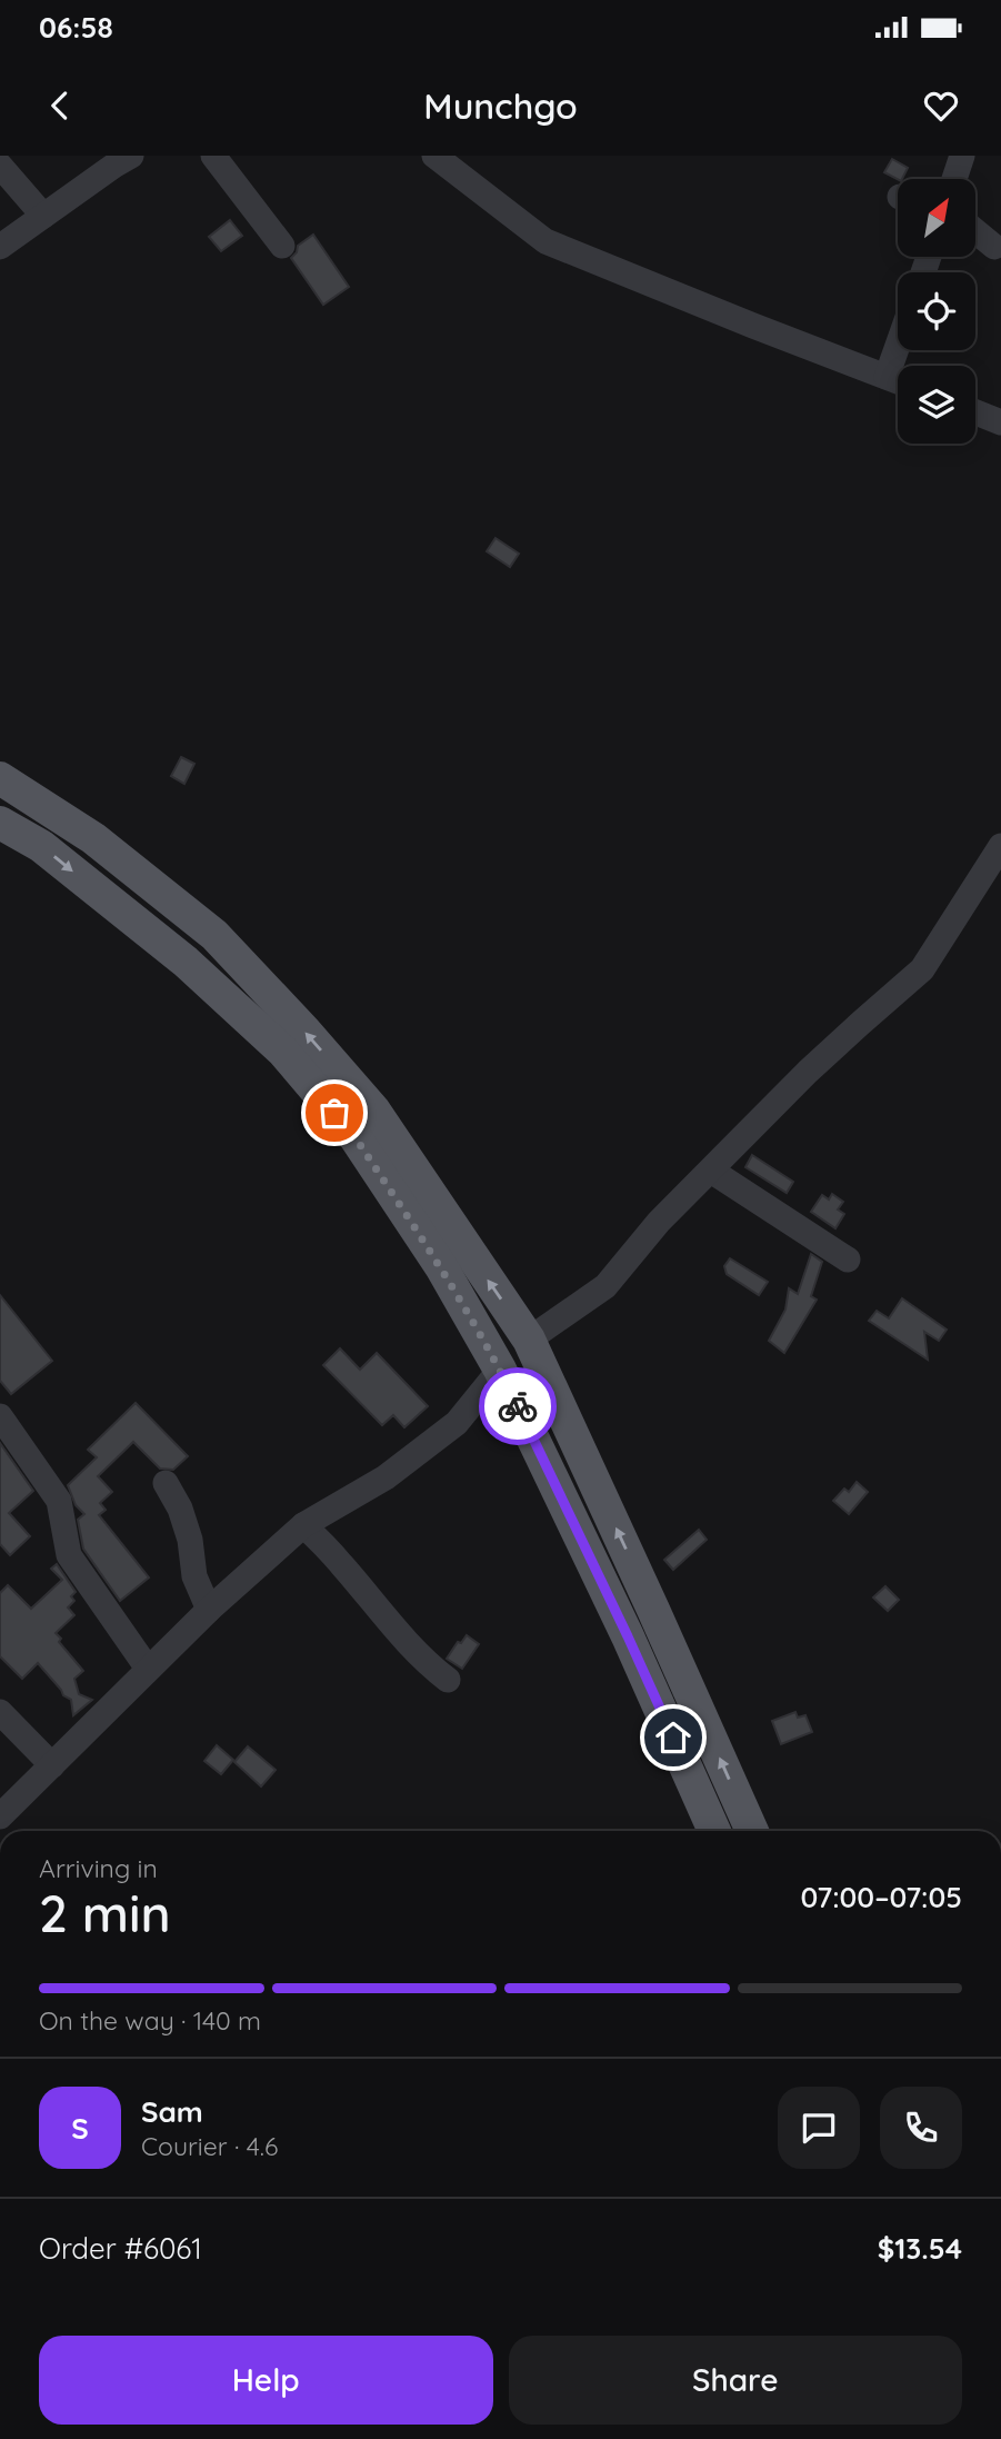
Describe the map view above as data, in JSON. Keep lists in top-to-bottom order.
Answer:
{
  "north": "top right",
  "page": {
    "status": "06:58",
    "header": "Munchgo",
    "heading": ["2 min", "Arriving in", "07:00–07:05"],
    "panel": [
      "Sam",
      "Courier · 4.6",
      "Order #6061",
      "$13.54"
    ],
    "bar": "On the way · 140 m",
    "round": "S",
    "buttons": ["Help", "Share"]
  }
}
